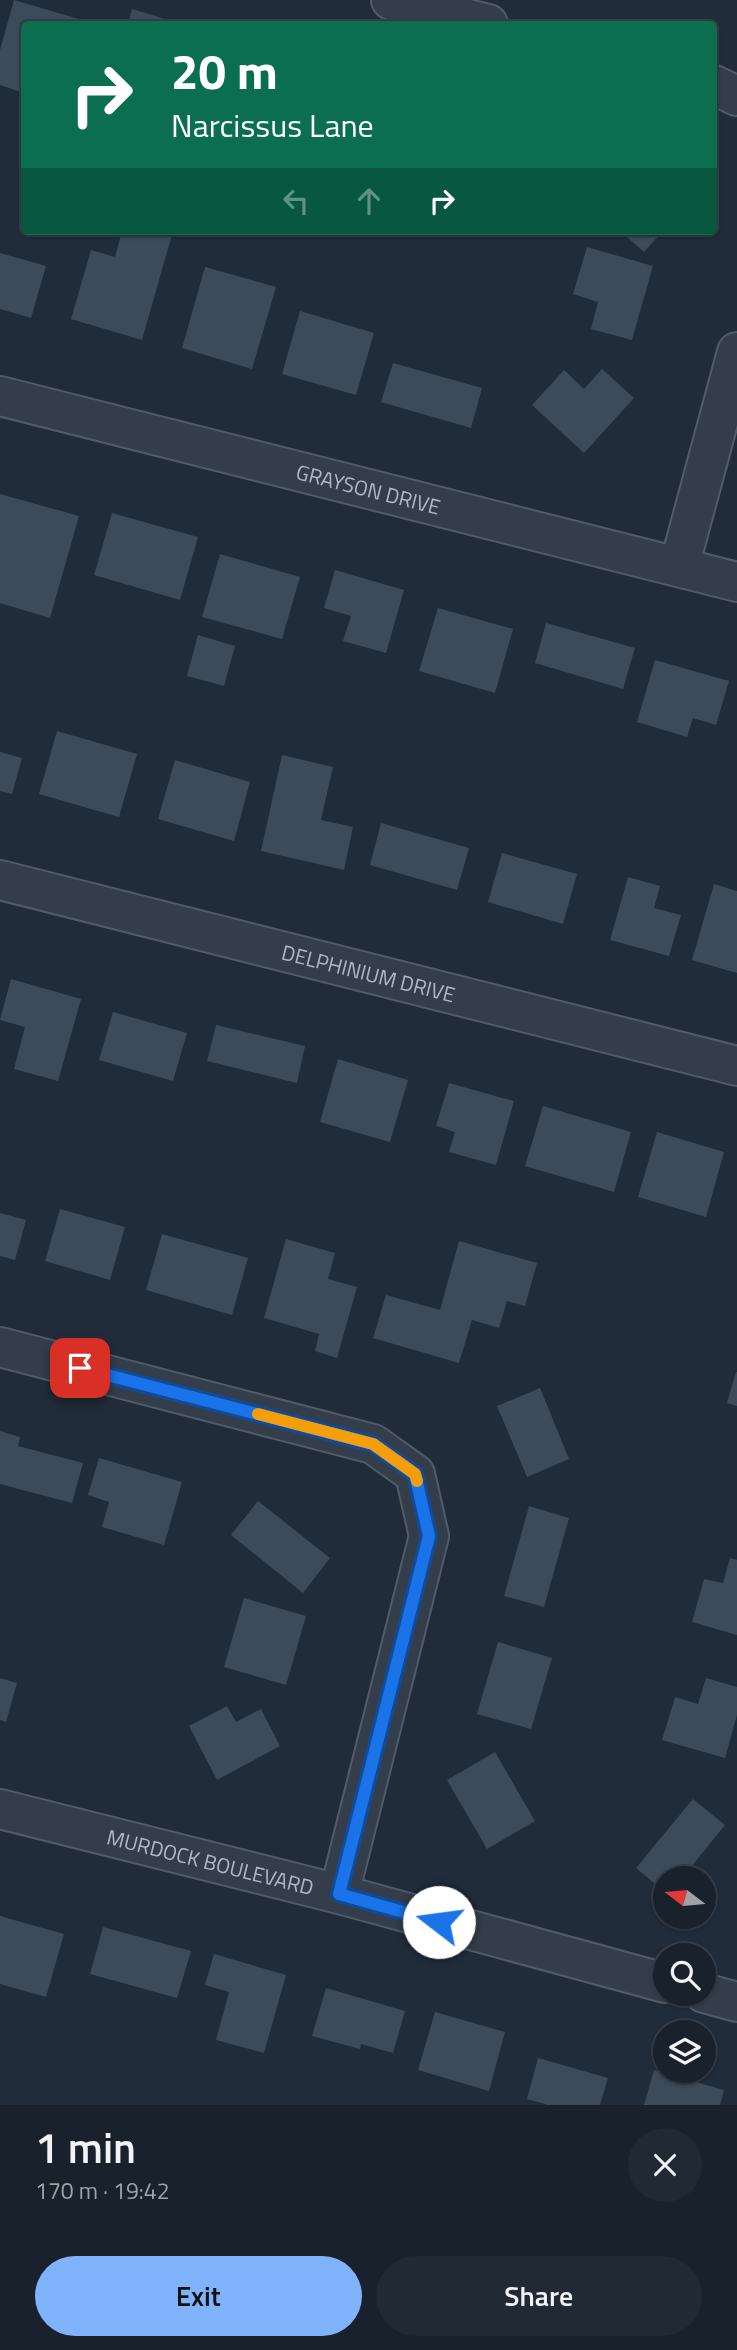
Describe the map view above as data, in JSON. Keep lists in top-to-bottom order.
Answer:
{
  "streets": {
    "street": ["GRAYSON DRIVE", "DELPHINIUM DRIVE", "MURDOCK BOULEVARD"]
  },
  "north": "left",
  "page": {
    "turn": ["20 m", "Narcissus Lane"],
    "heading": ["1 min", "170 m · 19:42"],
    "buttons": ["Exit", "Share"]
  }
}
